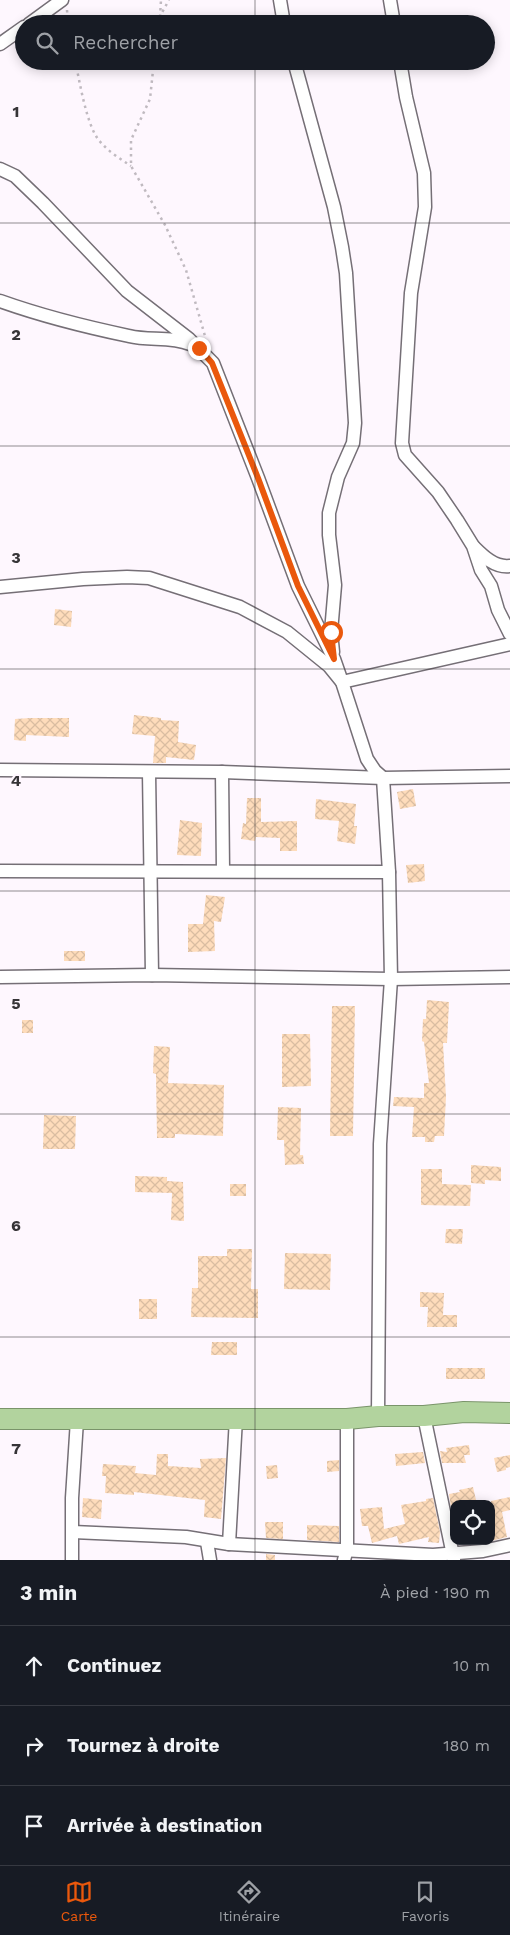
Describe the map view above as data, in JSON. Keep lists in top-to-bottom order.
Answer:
{
  "page": {
    "search": "Rechercher",
    "heading": ["3 min", "À pied · 190 m"],
    "list": [
      ["Continuez", "10 m"],
      ["Tournez à droite", "180 m"],
      "Arrivée à destination"
    ],
    "nav": ["Carte", "Itinéraire", "Favoris"]
  },
  "grid": {
    "rows": [
      "1",
      "2",
      "3",
      "4",
      "5",
      "6",
      "7"
    ]
  }
}
